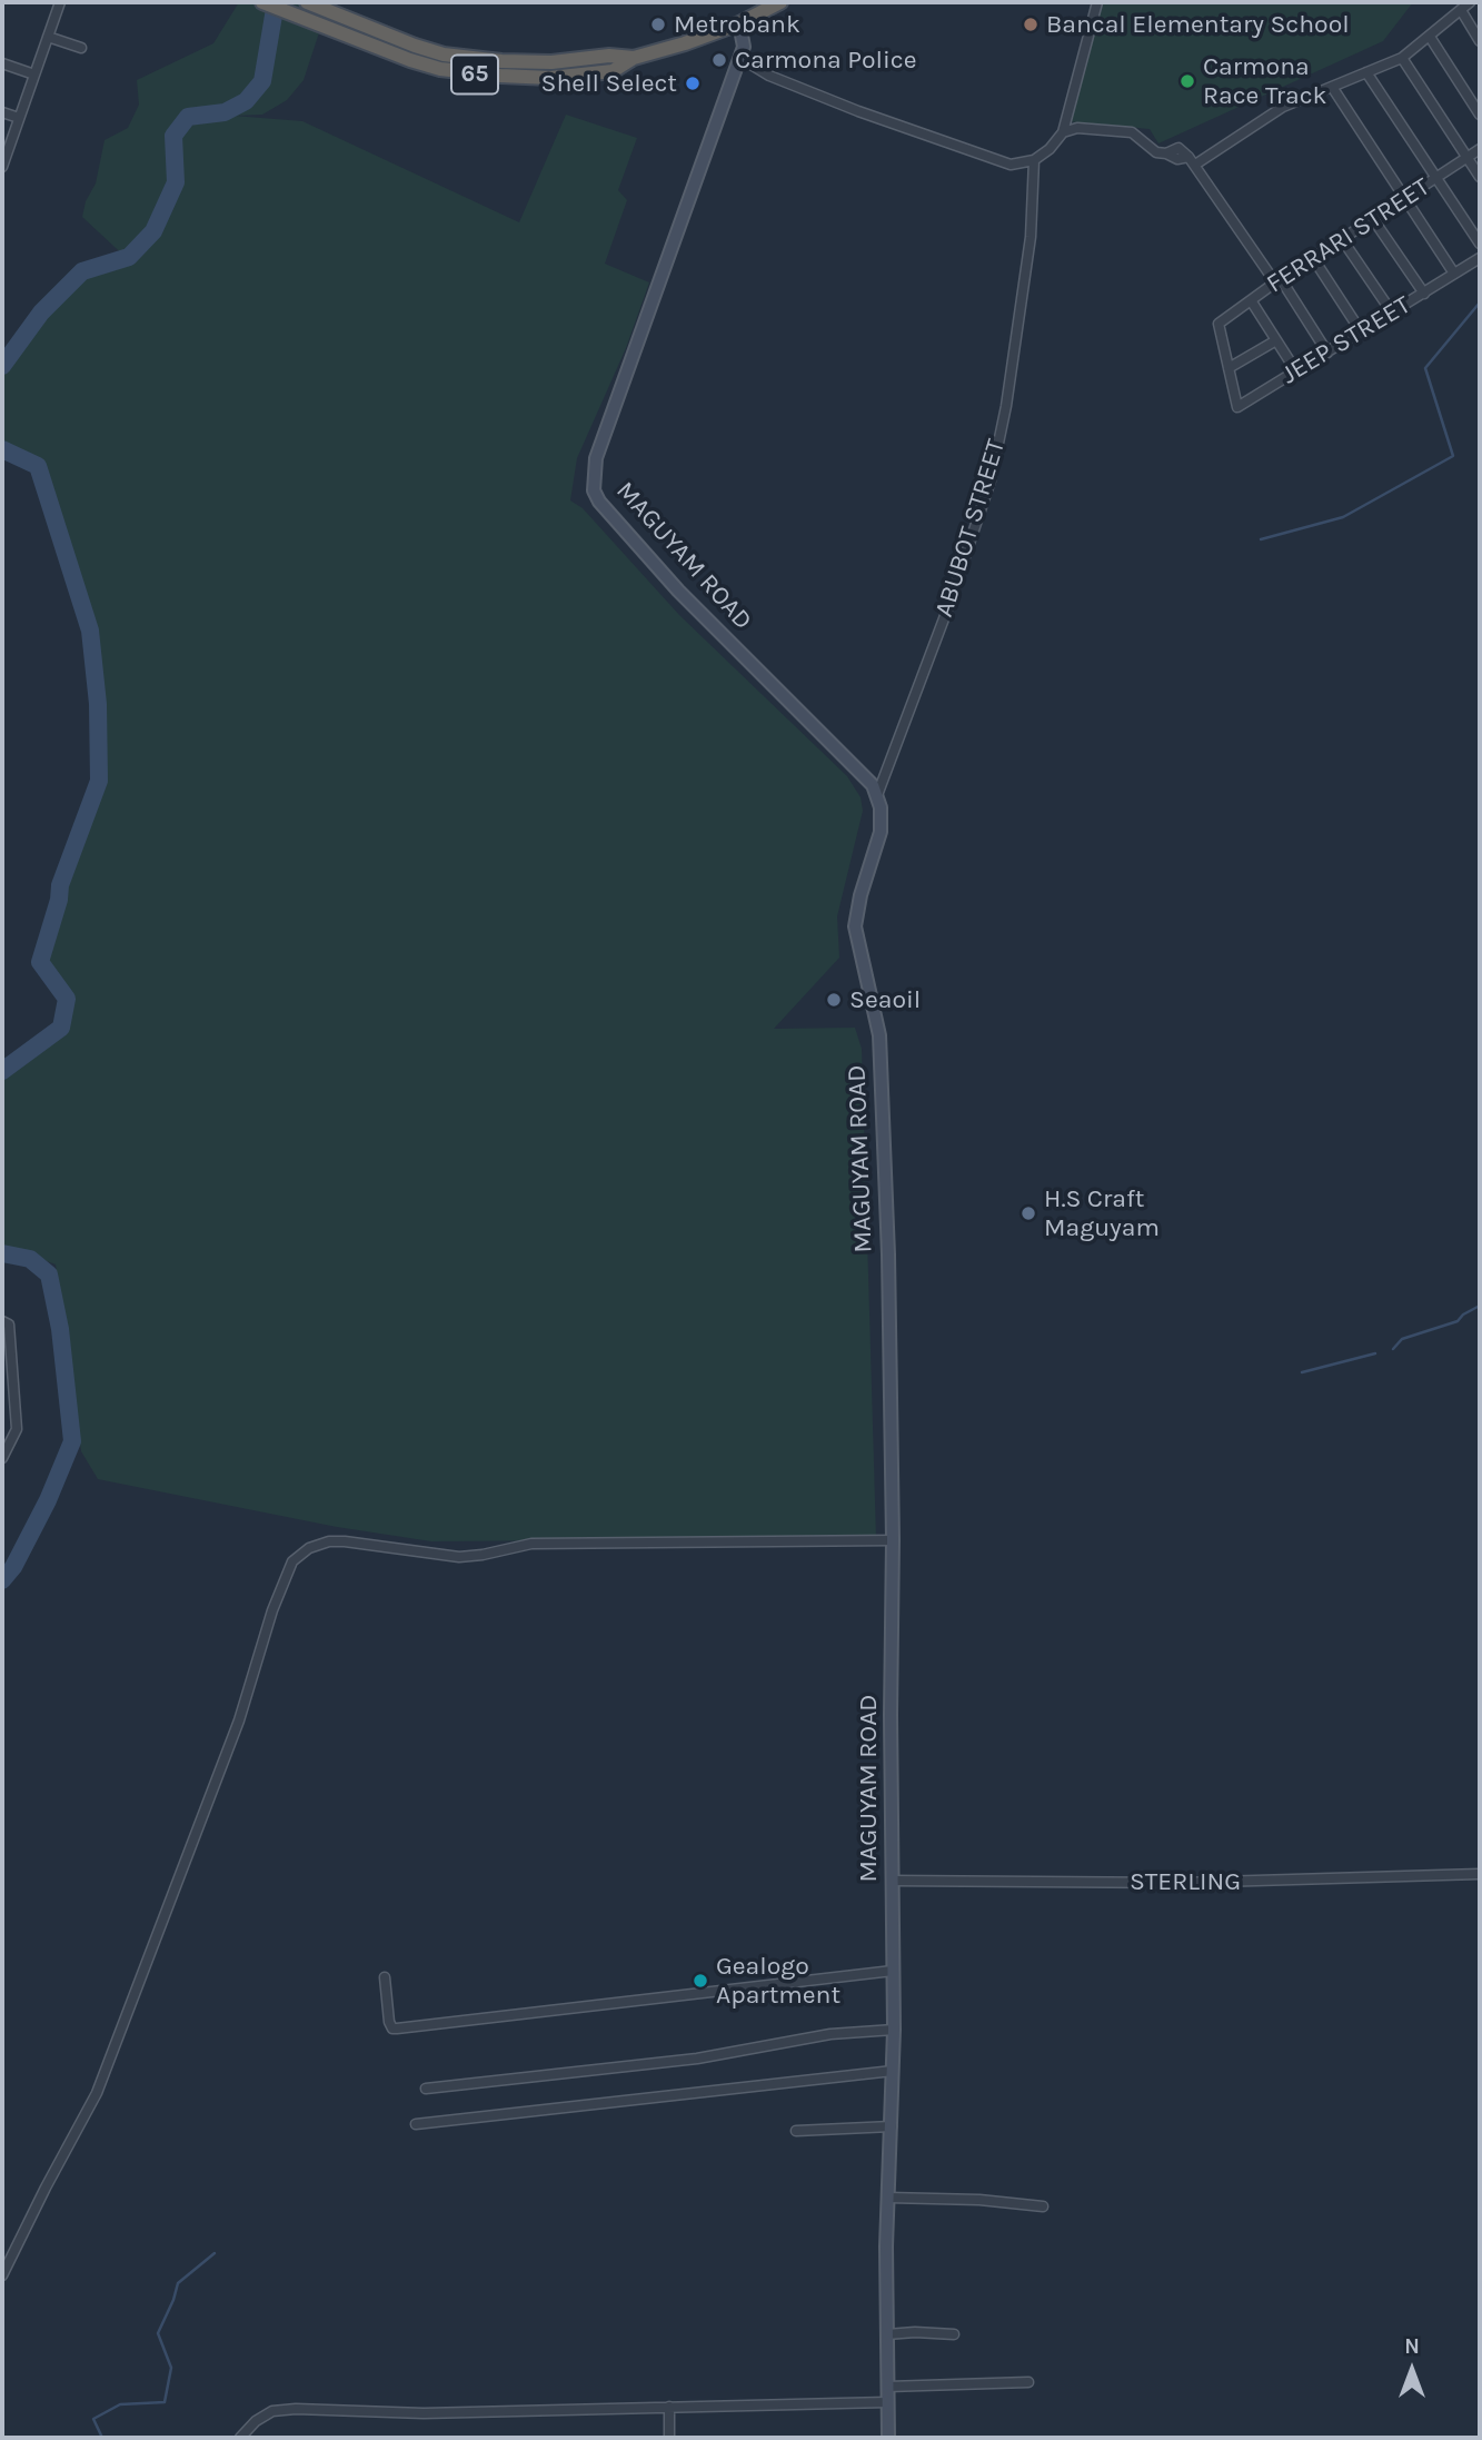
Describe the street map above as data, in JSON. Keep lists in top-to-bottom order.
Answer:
{
  "streets": {
    "highway": ["65"],
    "main road": ["MAGUYAM ROAD"],
    "street": [
      "FERRARI STREET",
      "JEEP STREET",
      "ABUBOT STREET",
      "STERLING"
    ]
  },
  "crossings": [
    ["65", "MAGUYAM ROAD"],
    ["FERRARI STREET", "JEEP STREET"],
    ["ABUBOT STREET", "MAGUYAM ROAD"],
    ["MAGUYAM ROAD", "STERLING"]
  ],
  "places": [
    "Metrobank",
    "Bancal Elementary School",
    "Carmona Police",
    "Carmona Race Track",
    "Shell Select",
    "Seaoil",
    "H.S Craft Maguyam",
    "Gealogo Apartment"
  ],
  "north": "top"
}
